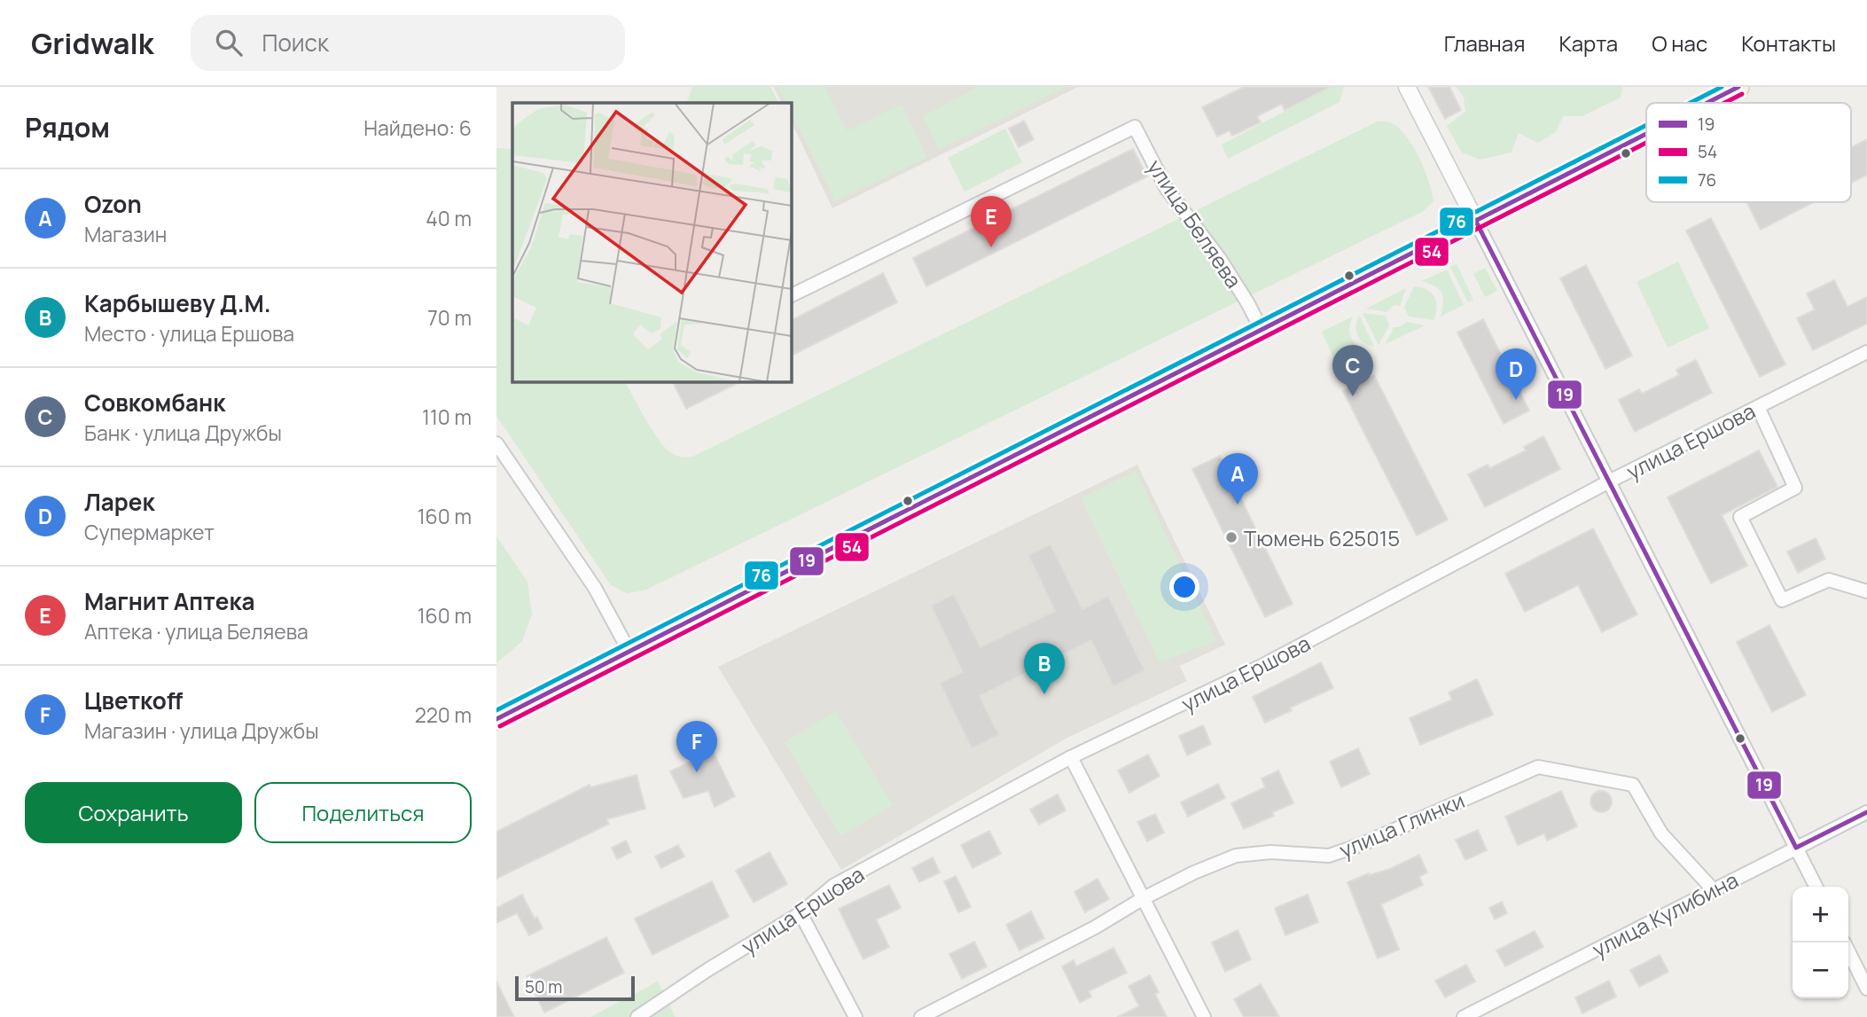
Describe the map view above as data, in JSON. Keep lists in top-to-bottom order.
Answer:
{
  "streets": {
    "street": [
      "улица Беляева",
      "улица Ершова",
      "улица Глинки",
      "улица Кулибина"
    ]
  },
  "crossings": [
    ["улица Глинки", "улица Кулибина"]
  ],
  "places": ["Тюмень 625015"],
  "lines": ["transit line 19", "transit line 76", "transit line 54"],
  "legend": ["19", "54", "76"],
  "scale_bar": "50 m",
  "page": {
    "header": "Gridwalk",
    "search": "Поиск",
    "nav": [
      "Главная",
      "Карта",
      "О нас",
      "Контакты"
    ],
    "heading": ["Рядом", "Найдено: 6"],
    "list": [
      {
        "mark": "A",
        "name": "Ozon",
        "note": "Магазин",
        "value": "40 m"
      },
      {
        "mark": "B",
        "name": "Карбышеву Д.М.",
        "note": "Место · улица Ершова",
        "value": "70 m"
      },
      {
        "mark": "C",
        "name": "Совкомбанк",
        "note": "Банк · улица Дружбы",
        "value": "110 m"
      },
      {
        "mark": "D",
        "name": "Ларек",
        "note": "Супермаркет",
        "value": "160 m"
      },
      {
        "mark": "E",
        "name": "Магнит Аптека",
        "note": "Аптека · улица Беляева",
        "value": "160 m"
      },
      {
        "mark": "F",
        "name": "Цветкоff",
        "note": "Магазин · улица Дружбы",
        "value": "220 m"
      }
    ],
    "pins": [
      "E",
      "C",
      "D",
      "A",
      "B",
      "F"
    ],
    "buttons": ["Сохранить", "Поделиться"],
    "map_buttons": ["+", "−"],
    "scale": "50 m"
  }
}
